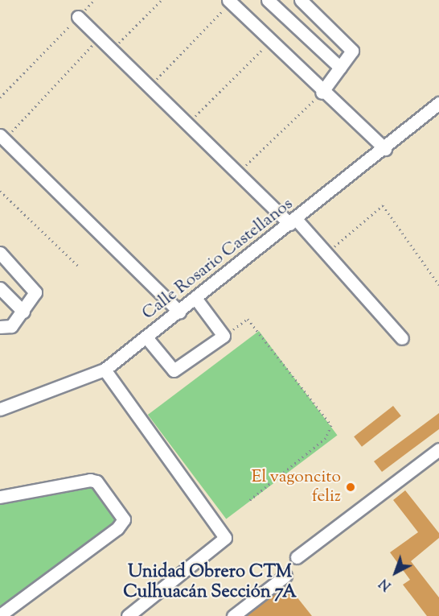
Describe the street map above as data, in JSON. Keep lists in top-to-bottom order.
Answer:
{
  "streets": {
    "street": ["Calle Rosario Castellanos"]
  },
  "districts": ["Unidad Obrero CTM Culhuacán Sección 7A"],
  "places": ["El vagoncito feliz"],
  "north": "bottom left"
}
